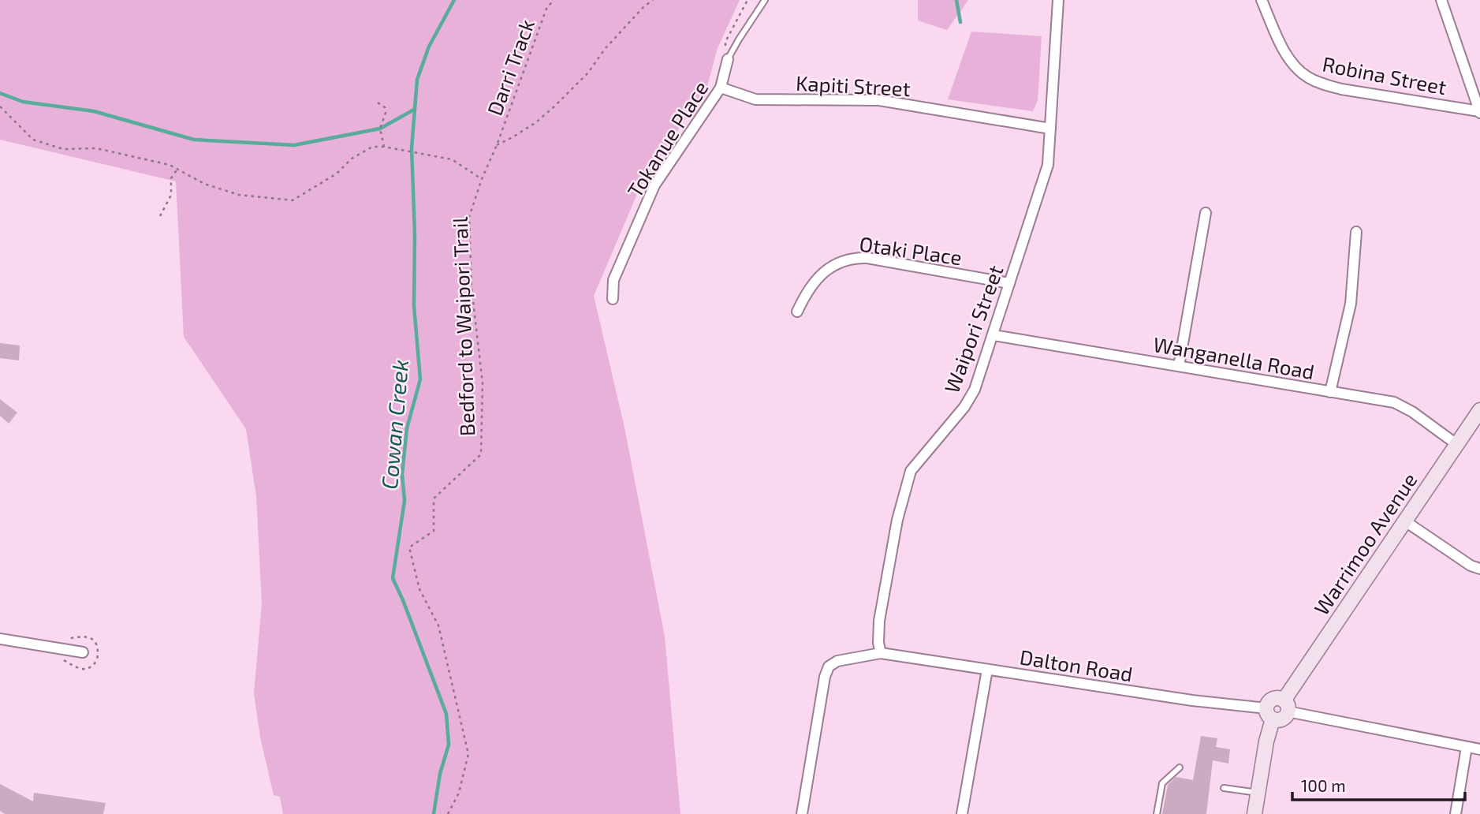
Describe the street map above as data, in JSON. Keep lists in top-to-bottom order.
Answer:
{
  "streets": {
    "street": [
      "Robina Street",
      "Kapiti Street",
      "Tokanue Place",
      "Otaki Place",
      "Waipori Street",
      "Wanganella Road",
      "Warrimoo Avenue",
      "Dalton Road"
    ],
    "path": ["Darri Track", "Bedford to Waipori Trail"]
  },
  "crossings": [
    ["Darri Track", "Bedford to Waipori Trail"],
    ["Kapiti Street", "Tokanue Place"],
    ["Kapiti Street", "Waipori Street"],
    ["Otaki Place", "Waipori Street"],
    ["Waipori Street", "Wanganella Road"],
    ["Waipori Street", "Dalton Road"],
    ["Wanganella Road", "Warrimoo Avenue"]
  ],
  "water": ["Cowan Creek"],
  "scale_bar": "100 m"
}
